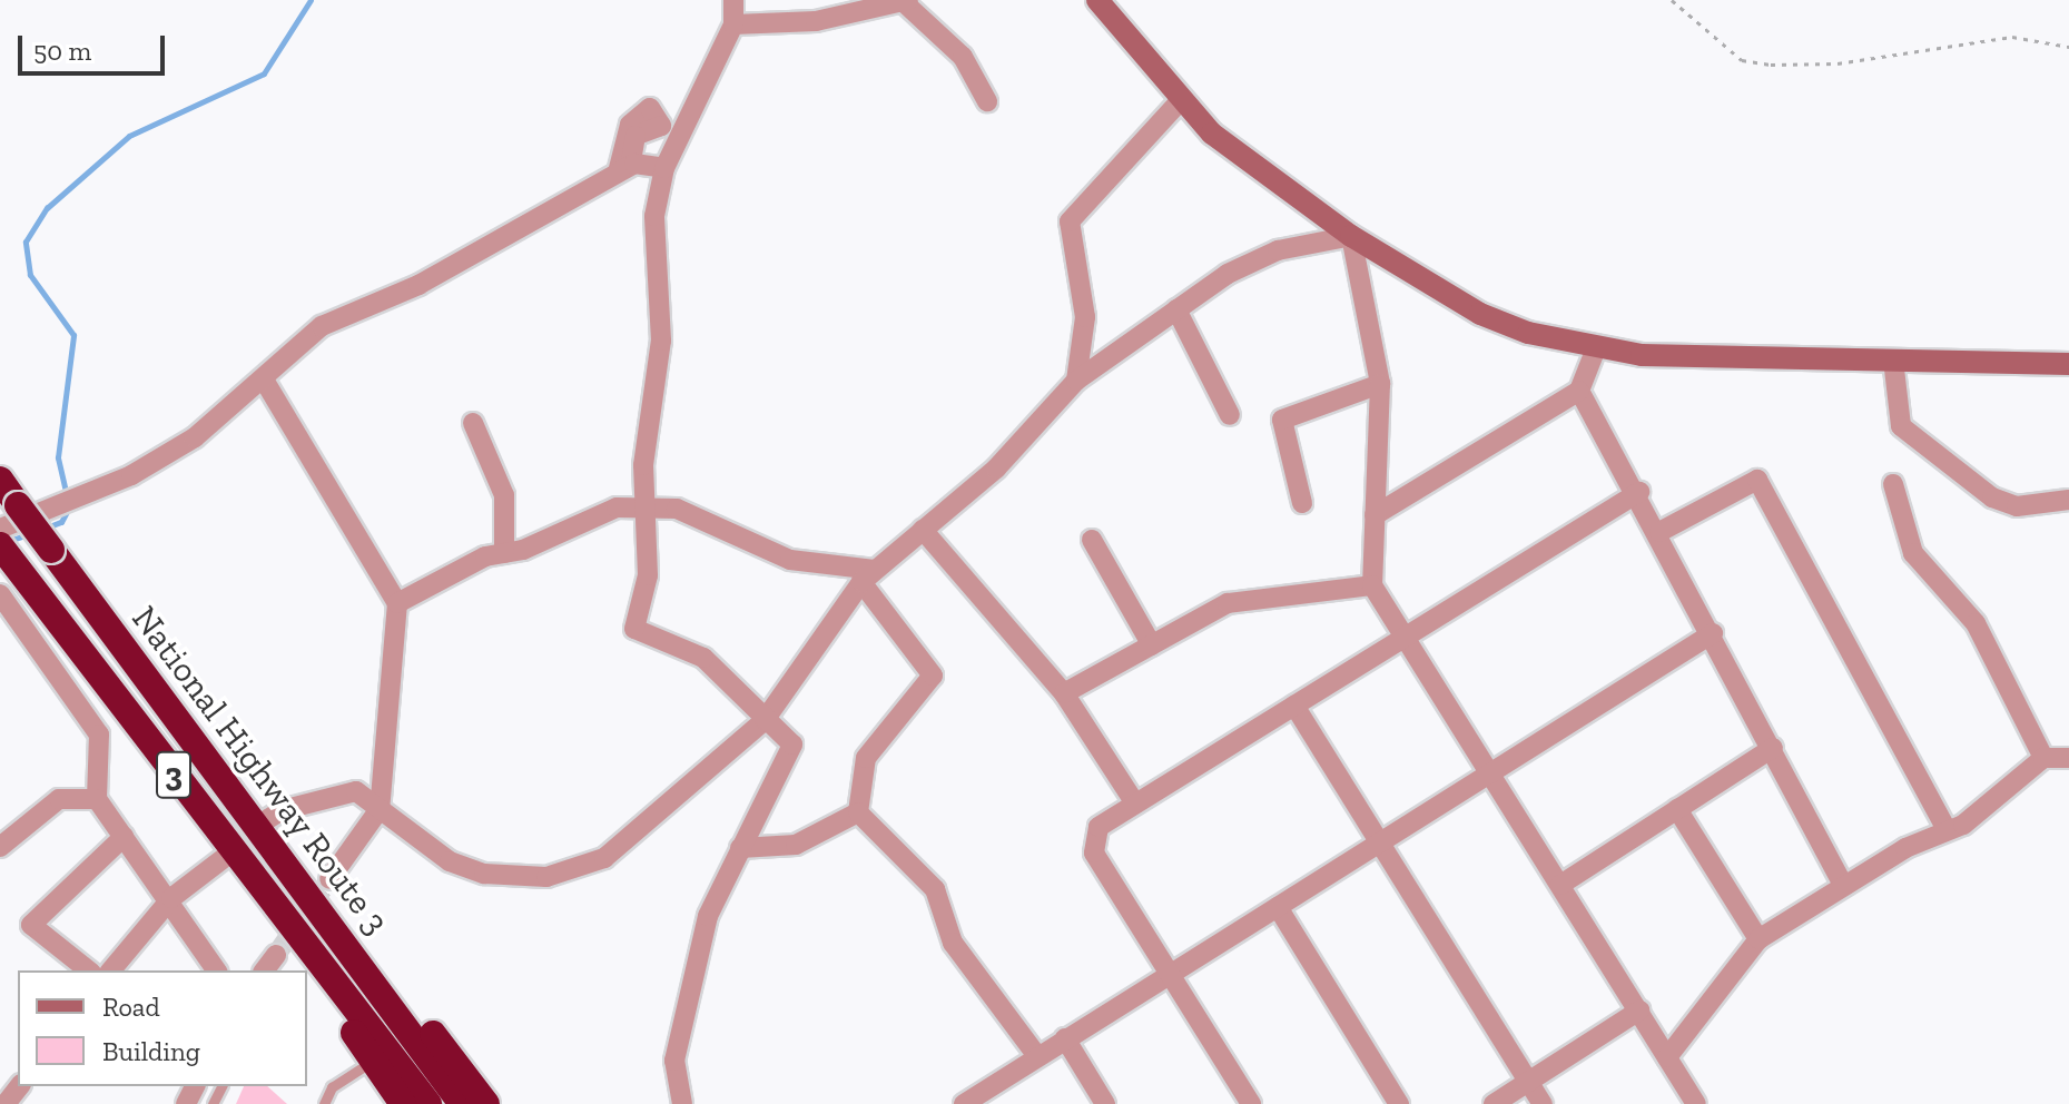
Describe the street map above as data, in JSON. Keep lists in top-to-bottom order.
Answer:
{
  "streets": {
    "highway": ["National Highway Route 3", "3"]
  },
  "legend": ["Road", "Building"],
  "scale_bar": "50 m"
}
